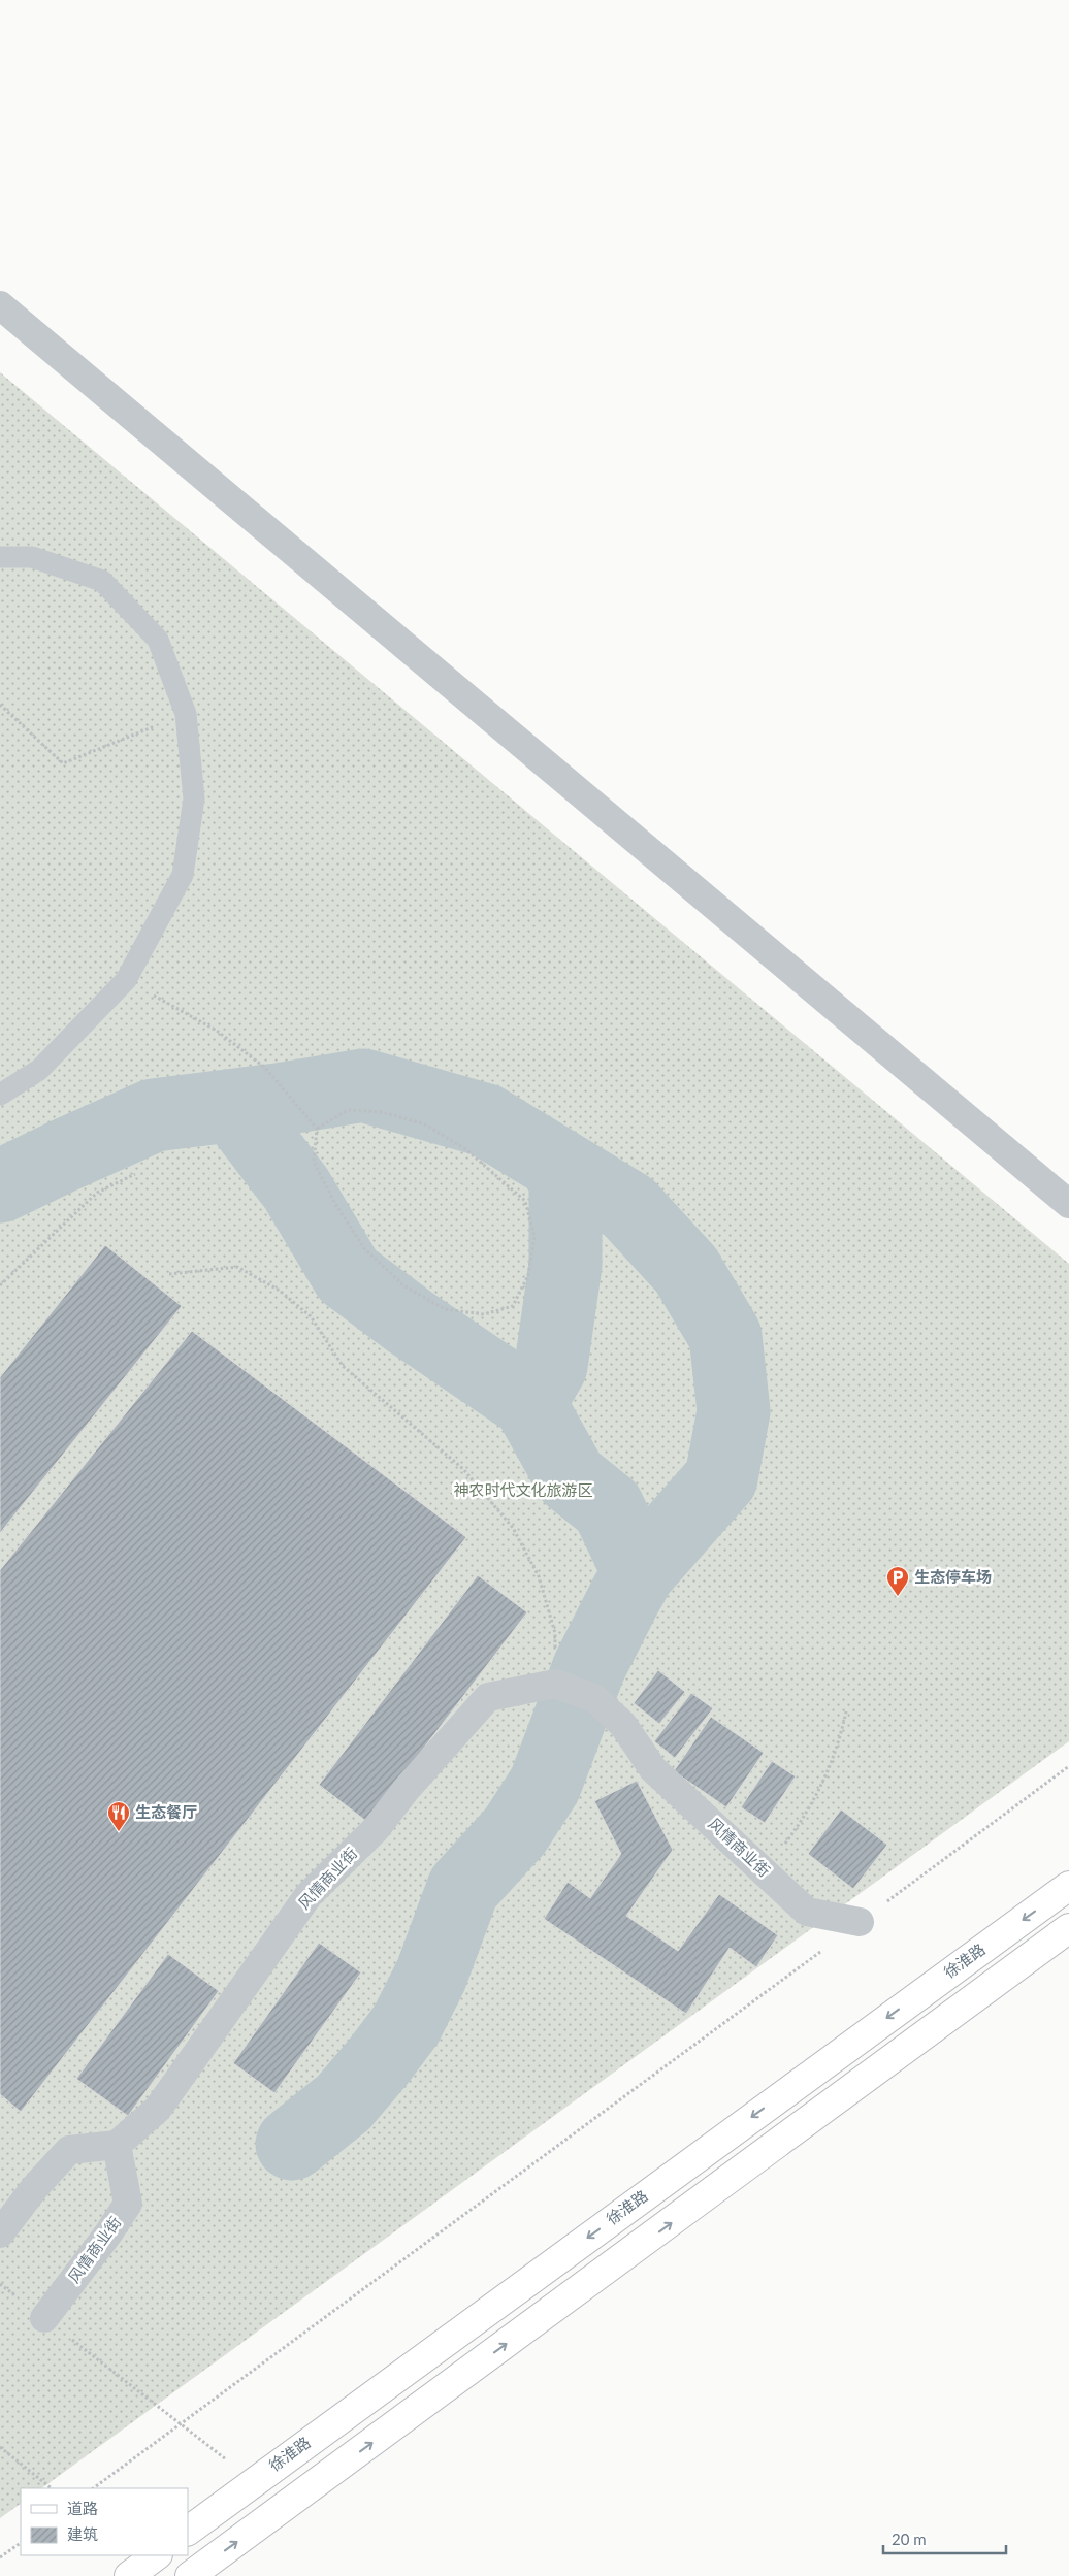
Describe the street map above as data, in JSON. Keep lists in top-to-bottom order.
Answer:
{
  "streets": {
    "main road": ["徐淮路"],
    "street": ["风情商业街"]
  },
  "parks": ["神农时代文化旅游区"],
  "places": {
    "parking": ["生态停车场"],
    "restaurant": ["生态餐厅"]
  },
  "legend": ["道路", "建筑"],
  "scale_bar": "20 m"
}
